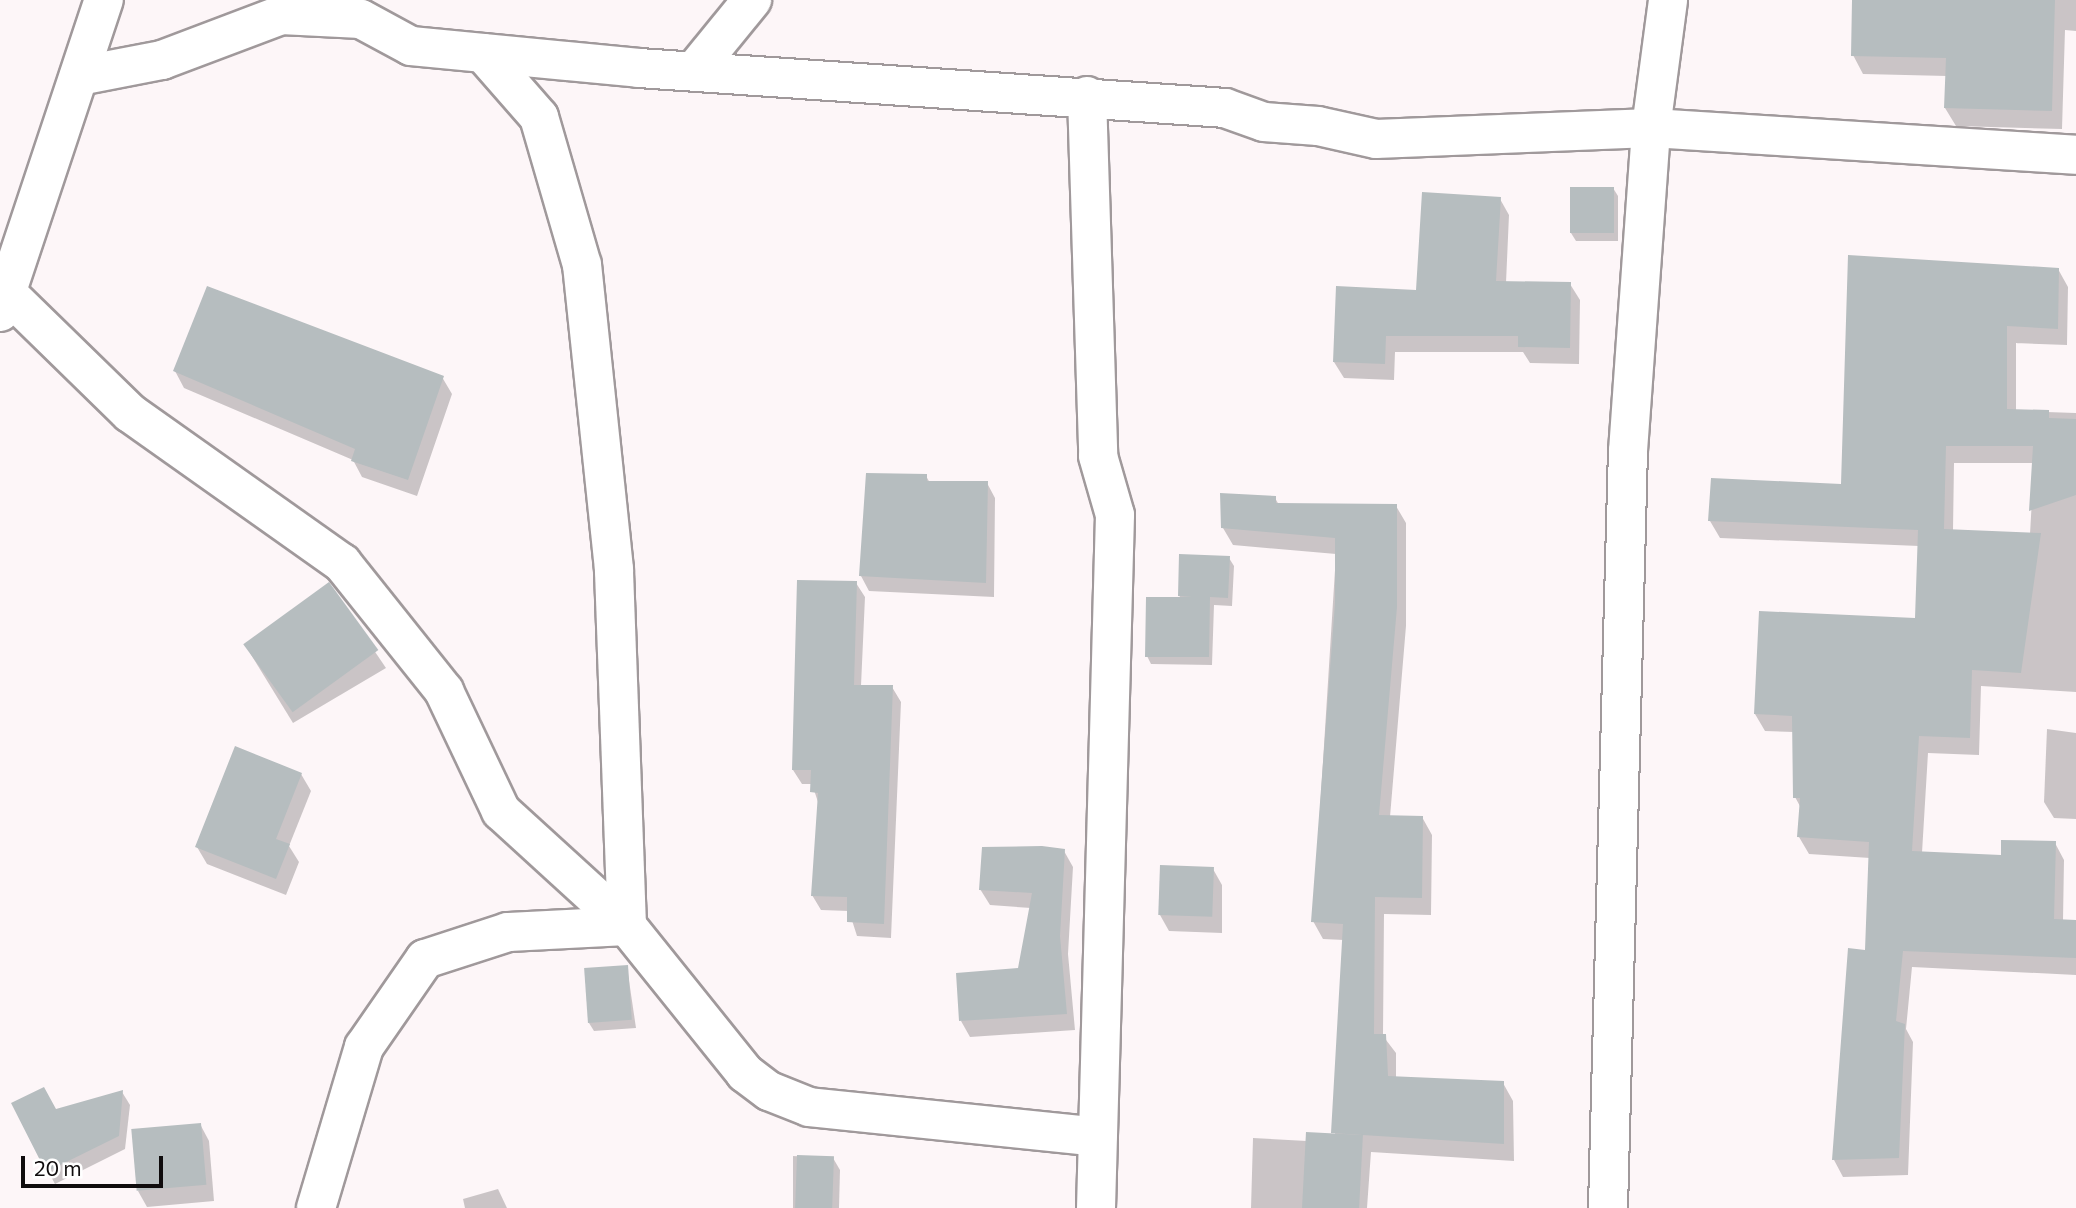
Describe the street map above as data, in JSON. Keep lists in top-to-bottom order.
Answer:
{
  "scale_bar": "20 m"
}
